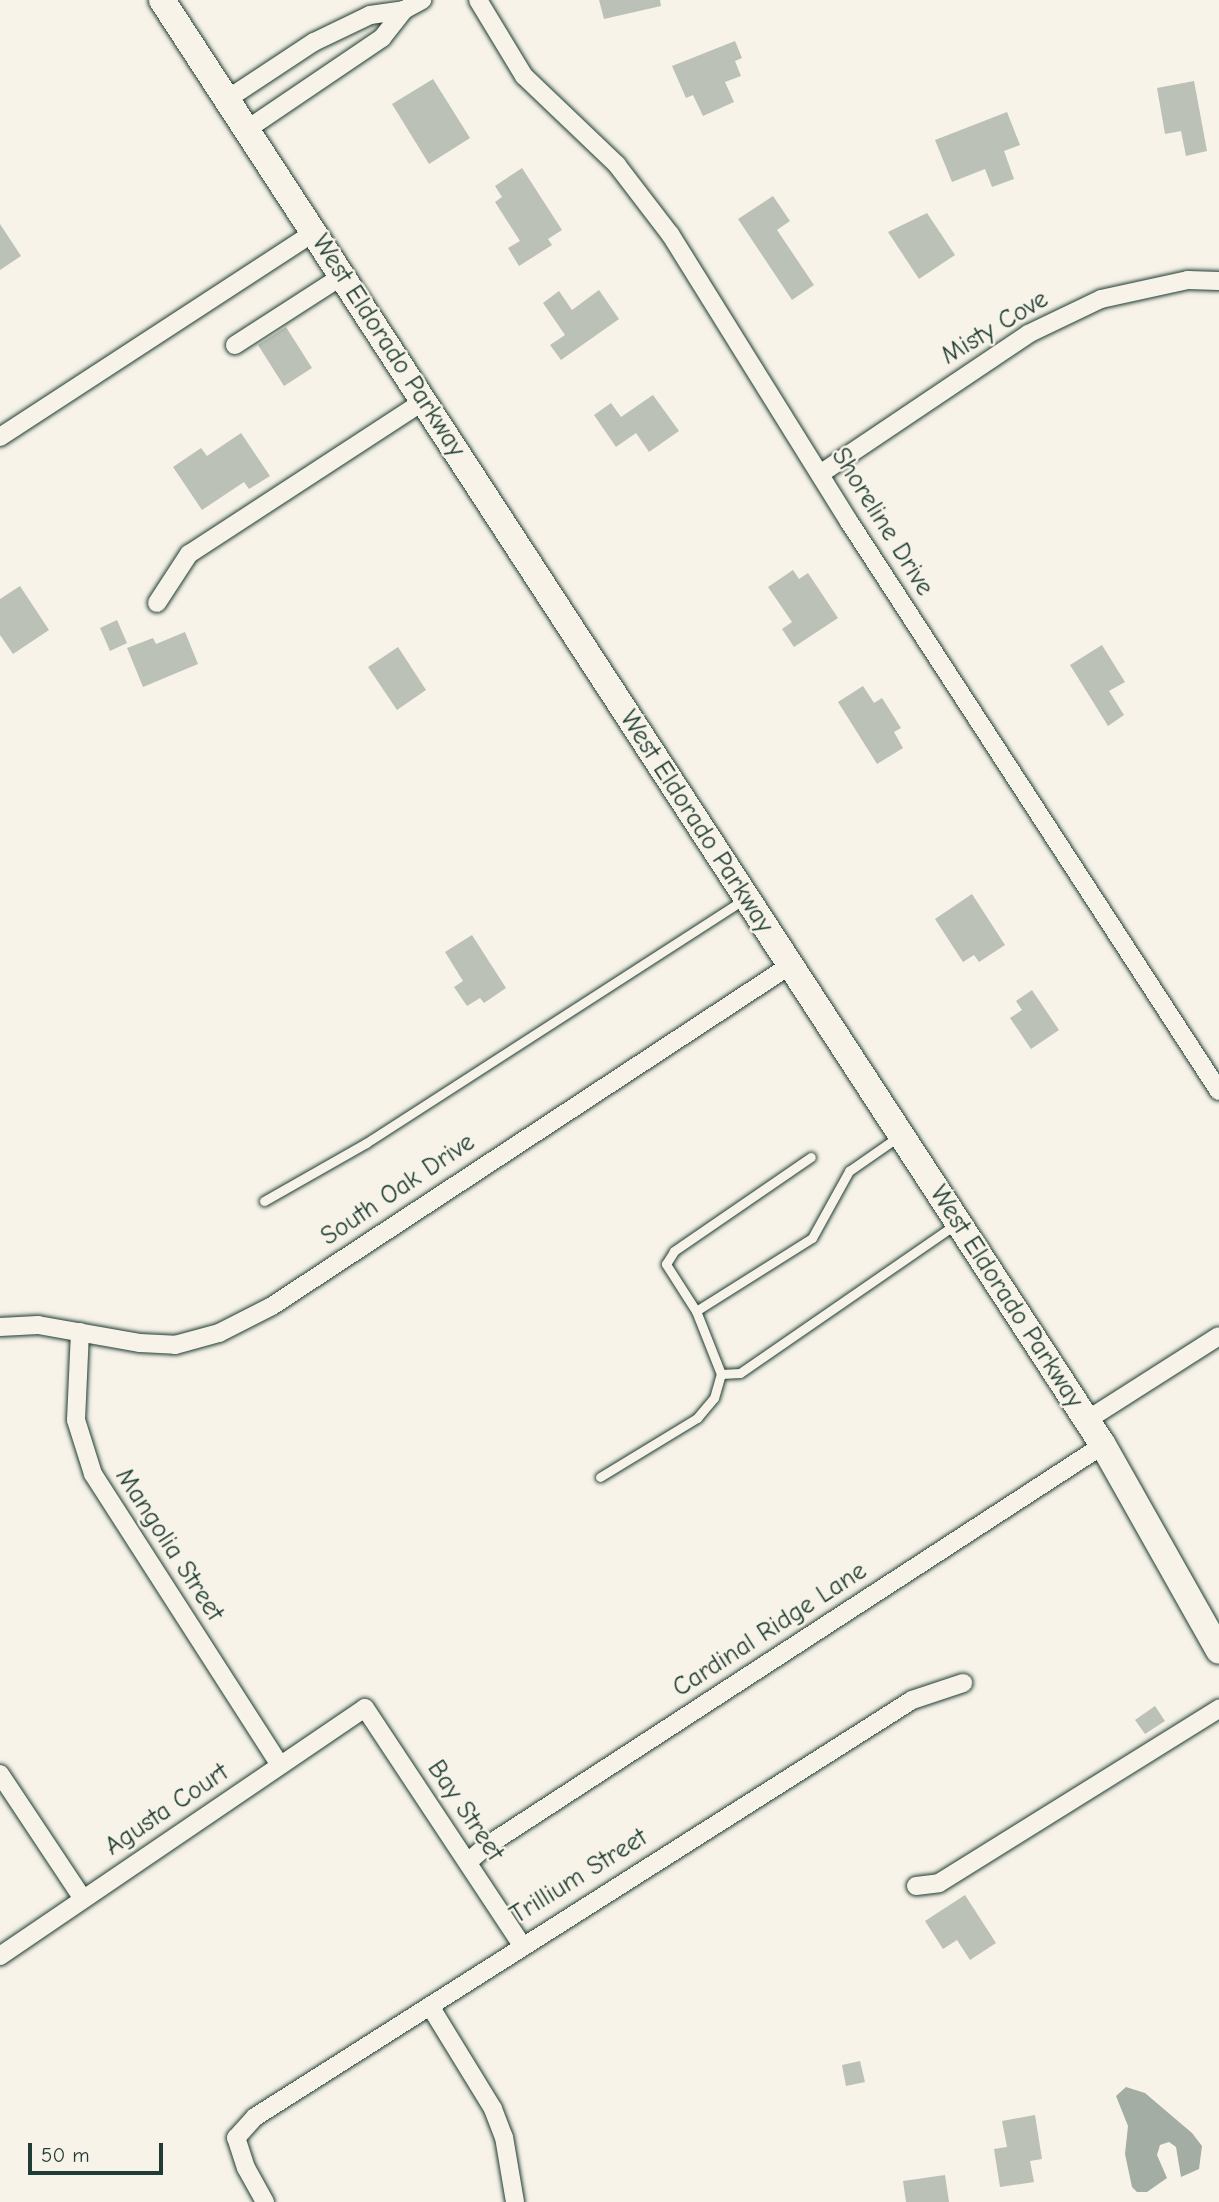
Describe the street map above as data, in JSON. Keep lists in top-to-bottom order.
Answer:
{
  "streets": {
    "main road": ["West Eldorado Parkway"],
    "street": [
      "Misty Cove",
      "Shoreline Drive",
      "South Oak Drive",
      "Mangolia Street",
      "Cardinal Ridge Lane",
      "Agusta Court",
      "Bay Street",
      "Trillium Street"
    ]
  },
  "crossings": [
    ["Misty Cove", "Shoreline Drive"],
    ["West Eldorado Parkway", "South Oak Drive"],
    ["West Eldorado Parkway", "Cardinal Ridge Lane"],
    ["South Oak Drive", "Mangolia Street"],
    ["Mangolia Street", "Agusta Court"],
    ["Cardinal Ridge Lane", "Bay Street"],
    ["Agusta Court", "Bay Street"],
    ["Bay Street", "Trillium Street"]
  ],
  "scale_bar": "50 m"
}
